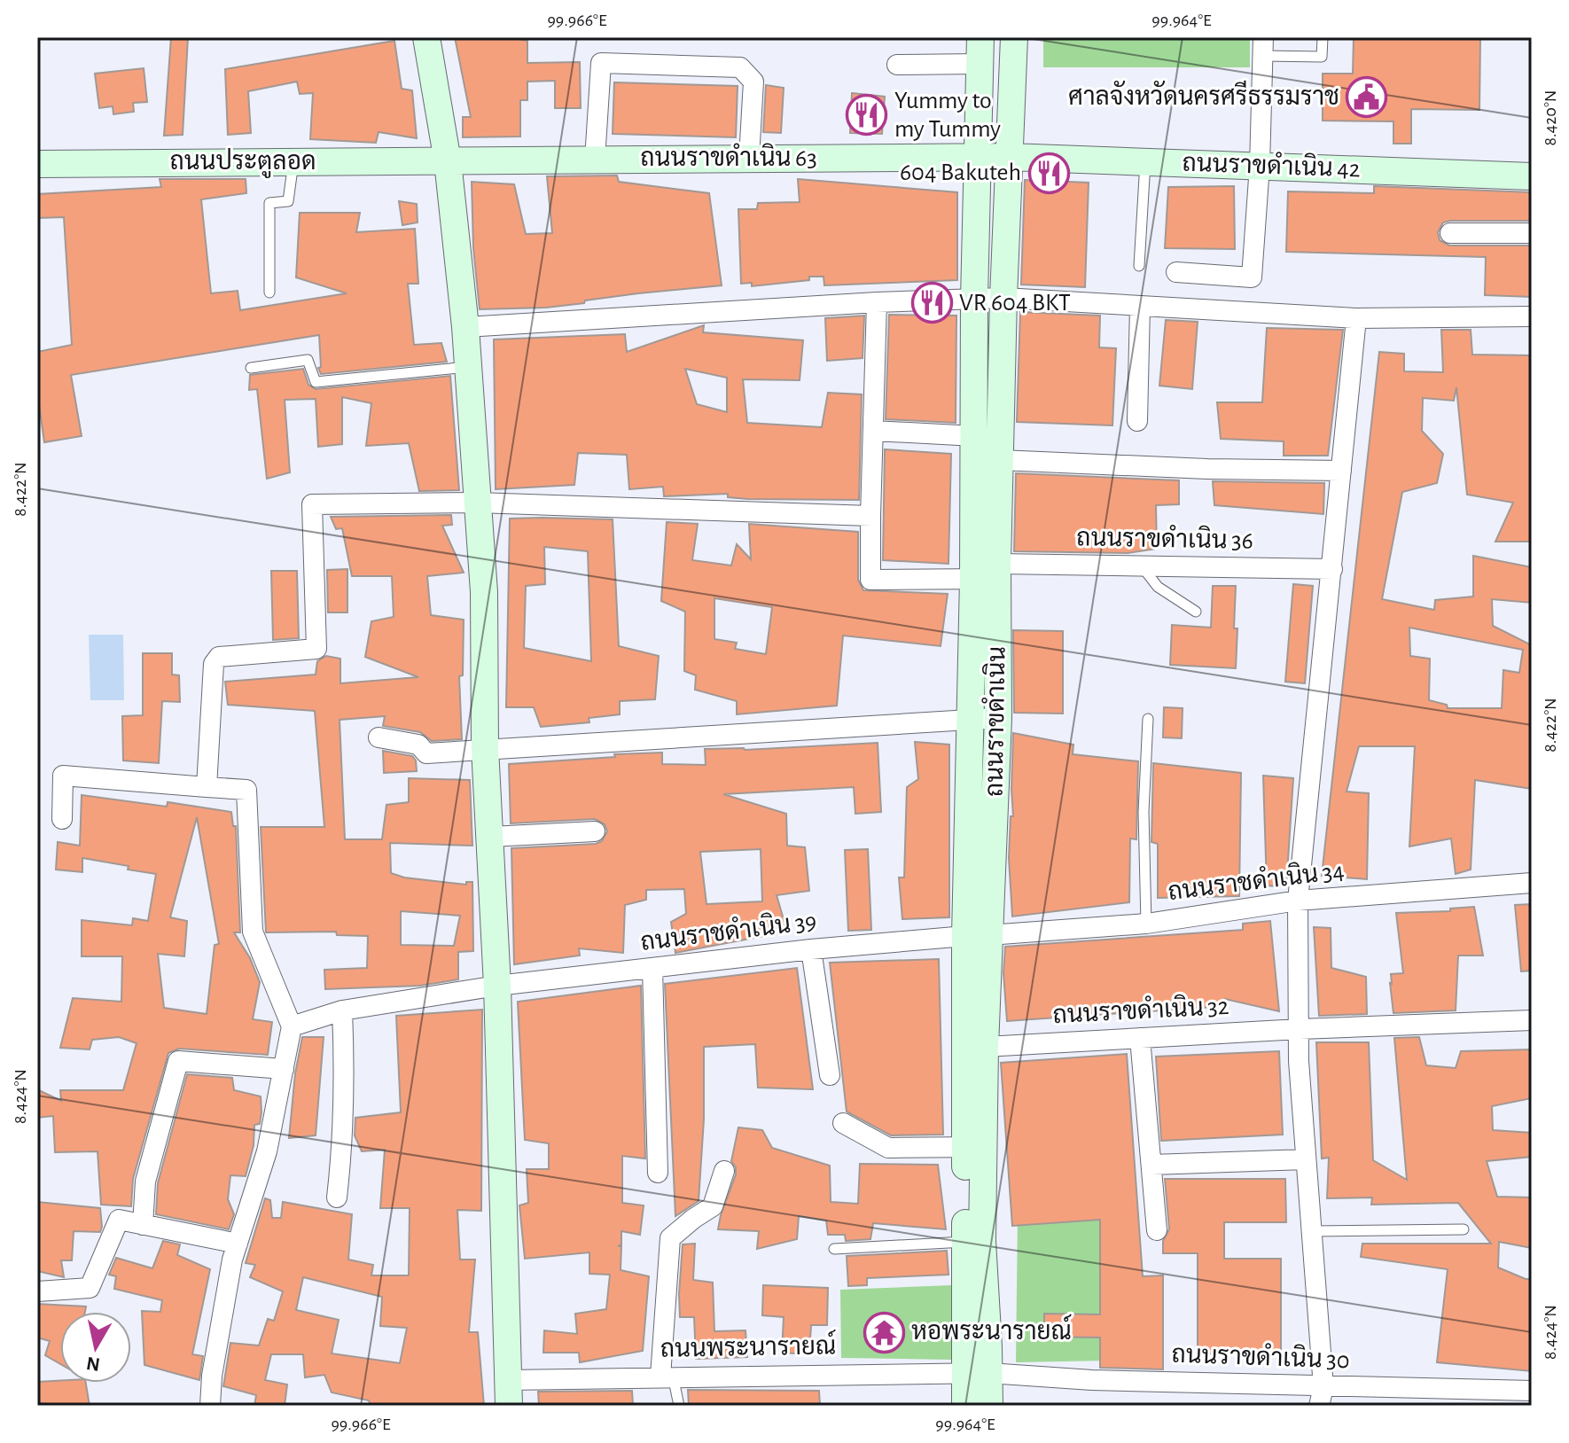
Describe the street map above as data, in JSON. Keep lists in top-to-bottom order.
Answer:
{
  "streets": {
    "street": [
      "ถนนราขดำเนิน 63",
      "ถนนประตูลอด",
      "ถนนราขดำเนิน 42",
      "ถนนราขดำเนิน 36",
      "ถนนราขดำเนิน",
      "ถนนราชดำเนิน 34",
      "ถนนราชดำเนิน 39",
      "ถนนราขดำเนิน 32",
      "ถนนพระนารายณ์",
      "ถนนราขดำเนิน 30"
    ]
  },
  "crossings": [
    ["ถนนราขดำเนิน 63", "ถนนประตูลอด"],
    ["ถนนราขดำเนิน 63", "ถนนราขดำเนิน 42"],
    ["ถนนราขดำเนิน 63", "ถนนราขดำเนิน"],
    ["ถนนราขดำเนิน 42", "ถนนราขดำเนิน"],
    ["ถนนราขดำเนิน 36", "ถนนราขดำเนิน"],
    ["ถนนราขดำเนิน", "ถนนราชดำเนิน 34"],
    ["ถนนราขดำเนิน", "ถนนราชดำเนิน 39"],
    ["ถนนราขดำเนิน", "ถนนราขดำเนิน 32"],
    ["ถนนราขดำเนิน", "ถนนพระนารายณ์"],
    ["ถนนราขดำเนิน", "ถนนราขดำเนิน 30"],
    ["ถนนราชดำเนิน 34", "ถนนราชดำเนิน 39"],
    ["ถนนพระนารายณ์", "ถนนราขดำเนิน 30"]
  ],
  "places": {
    "public building": ["ศาลจังหวัดนครศรีธรรมราช"],
    "restaurant": ["Yummy to my Tummy", "604 Bakuteh", "VR 604 BKT"],
    "temple": ["หอพระนารายณ์"]
  },
  "north": "bottom",
  "coordinates": [
    "99.966°E",
    "99.964°E",
    "8.420°N",
    "8.422°N",
    "8.424°N"
  ]
}
